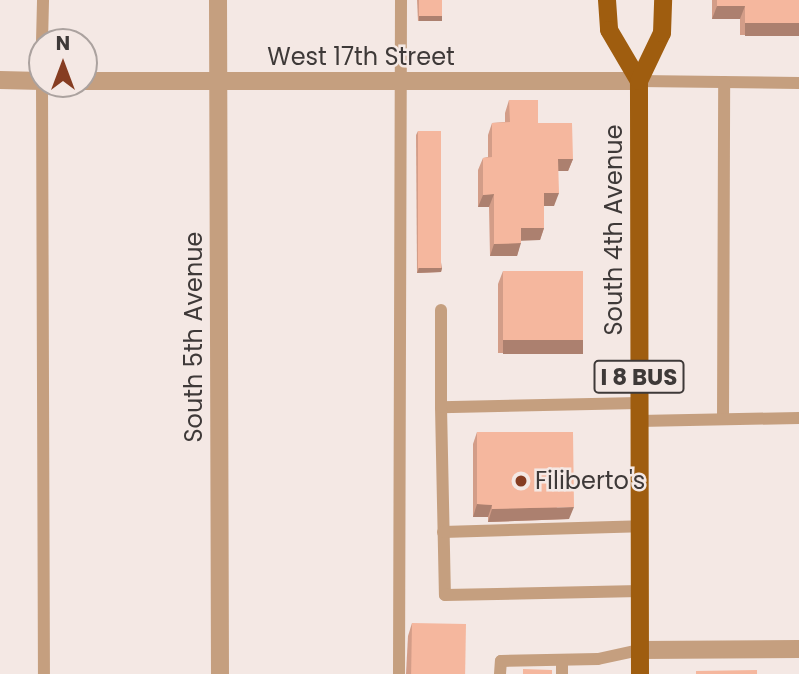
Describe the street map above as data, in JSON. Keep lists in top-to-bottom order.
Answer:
{
  "streets": {
    "main road": ["South 4th Avenue", "I 8 BUS"],
    "street": ["West 17th Street", "South 5th Avenue"]
  },
  "crossings": [
    ["West 17th Street", "South 4th Avenue"],
    ["West 17th Street", "South 5th Avenue"]
  ],
  "places": ["Filiberto's"],
  "north": "top"
}
